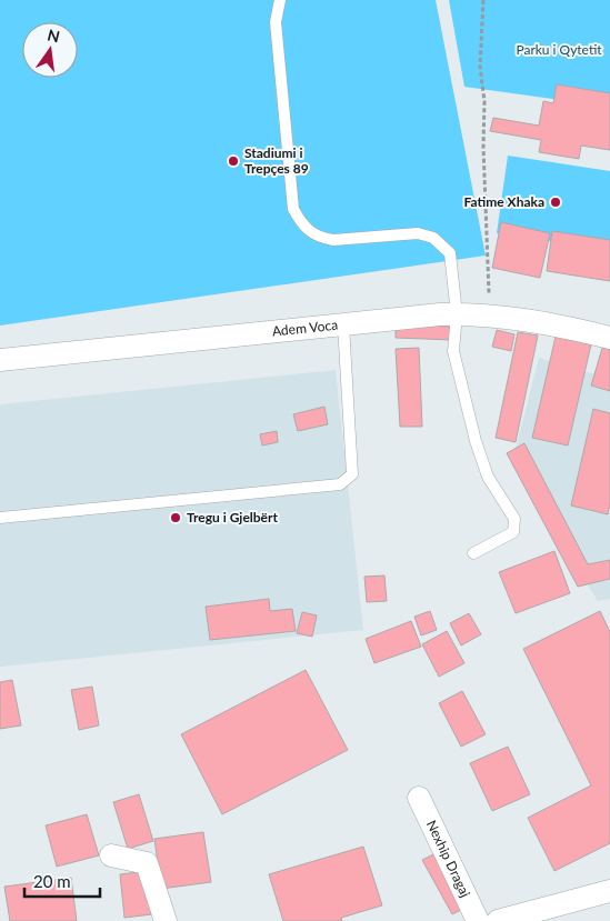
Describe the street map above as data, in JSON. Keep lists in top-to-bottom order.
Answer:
{
  "streets": {
    "street": ["Adem Voca", "Nexhip Dragaj"]
  },
  "parks": ["Parku i Qytetit"],
  "places": ["Stadiumi i Trepçes 89", "Fatime Xhaka", "Tregu i Gjelbërt"],
  "scale_bar": "20 m",
  "north": "top"
}
